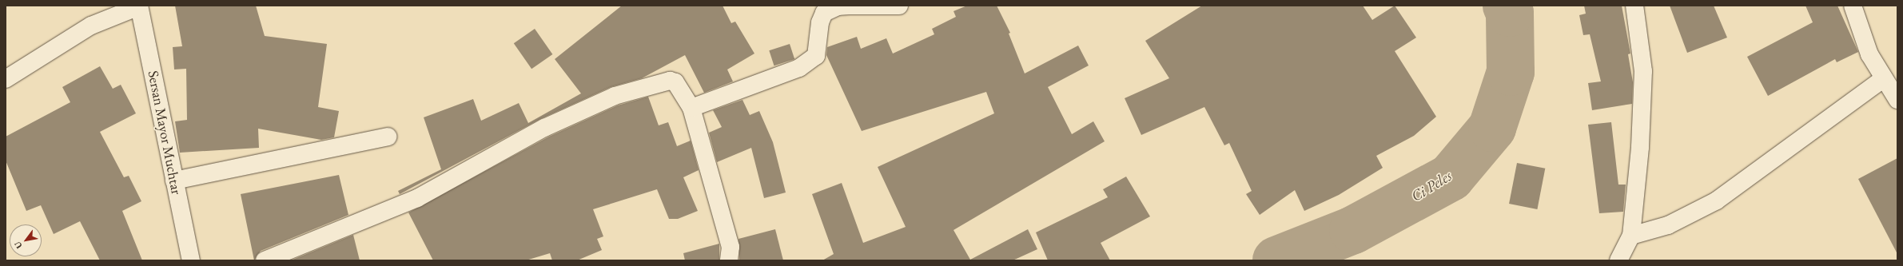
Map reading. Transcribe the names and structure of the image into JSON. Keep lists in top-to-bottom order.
{
  "streets": {
    "street": ["Sersan Mayor Muchtar"]
  },
  "water": ["Ci Peles"],
  "north": "bottom left"
}
